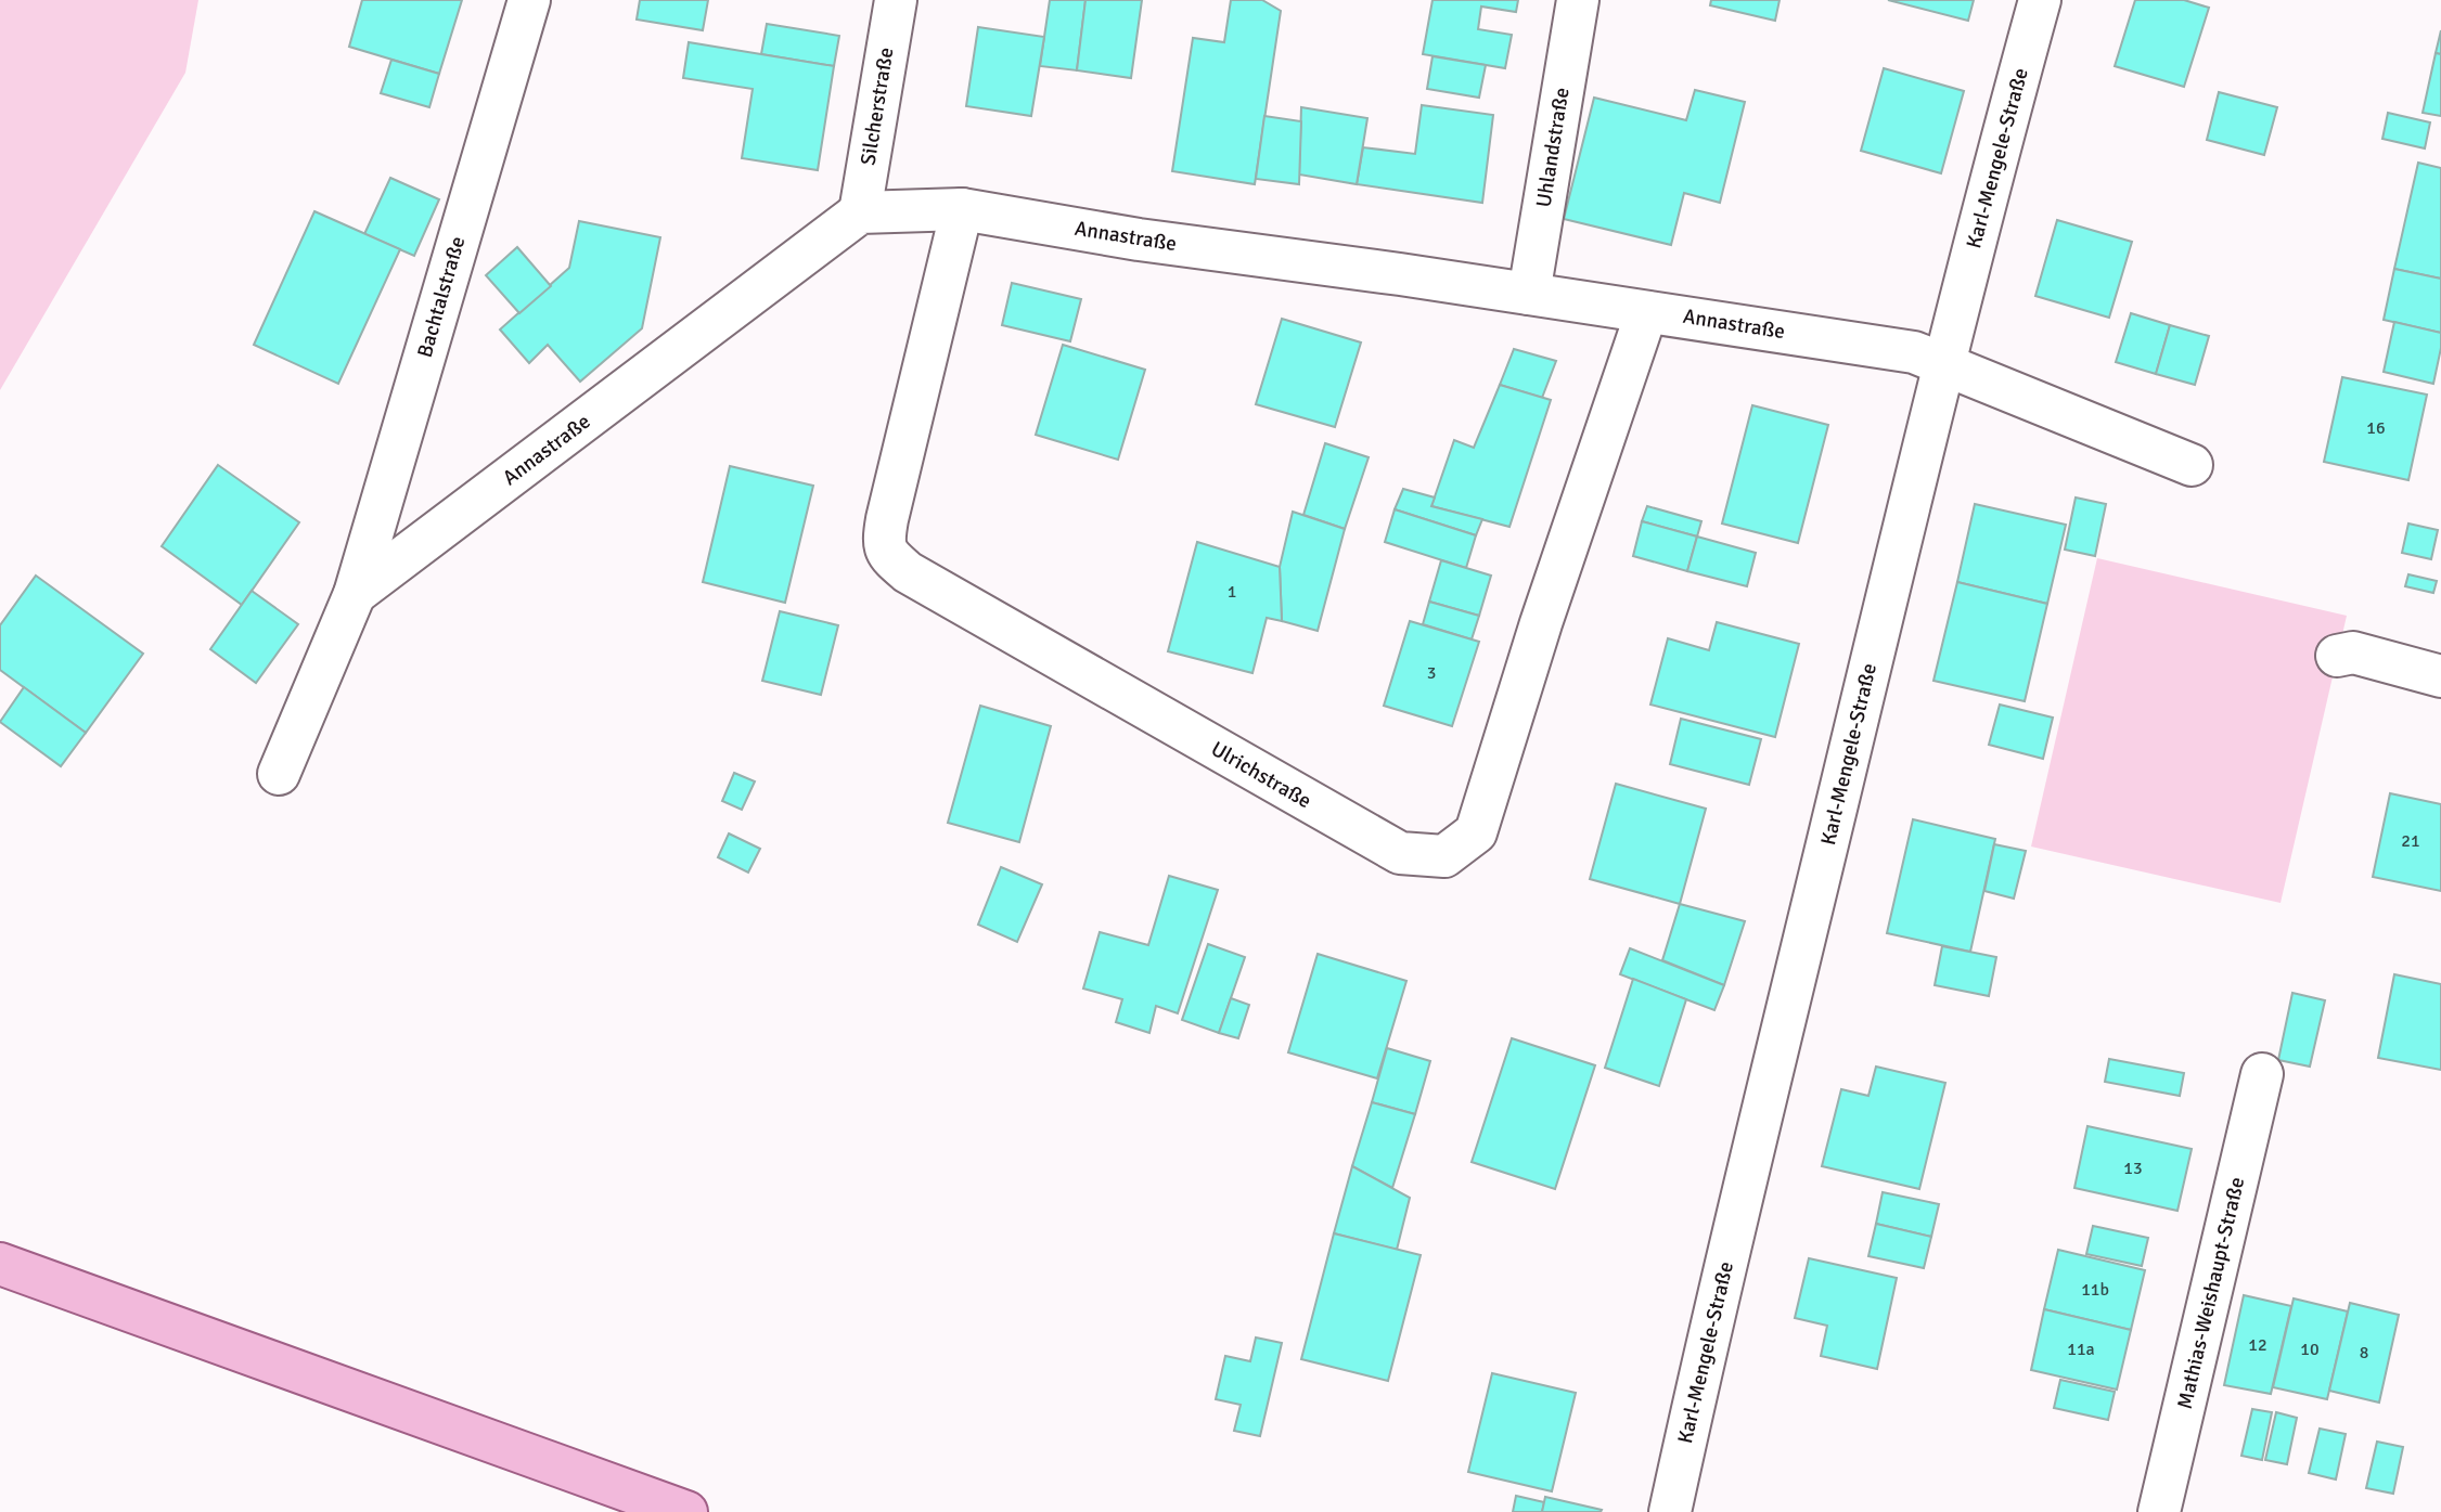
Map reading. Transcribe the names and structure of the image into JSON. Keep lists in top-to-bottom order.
{
  "streets": {
    "street": [
      "Silcherstraße",
      "Uhlandstraße",
      "Karl-Mengele-Straße",
      "Annastraße",
      "Bachtalstraße",
      "Ulrichstraße",
      "Mathias-Weishaupt-Straße"
    ]
  },
  "crossings": [
    ["Silcherstraße", "Annastraße"],
    ["Uhlandstraße", "Annastraße"],
    ["Karl-Mengele-Straße", "Annastraße"],
    ["Annastraße", "Bachtalstraße"],
    ["Annastraße", "Ulrichstraße"]
  ],
  "house_numbers": [
    "16",
    "1",
    "3",
    "21",
    "13",
    "11b",
    "12",
    "11a",
    "10",
    "8"
  ]
}
